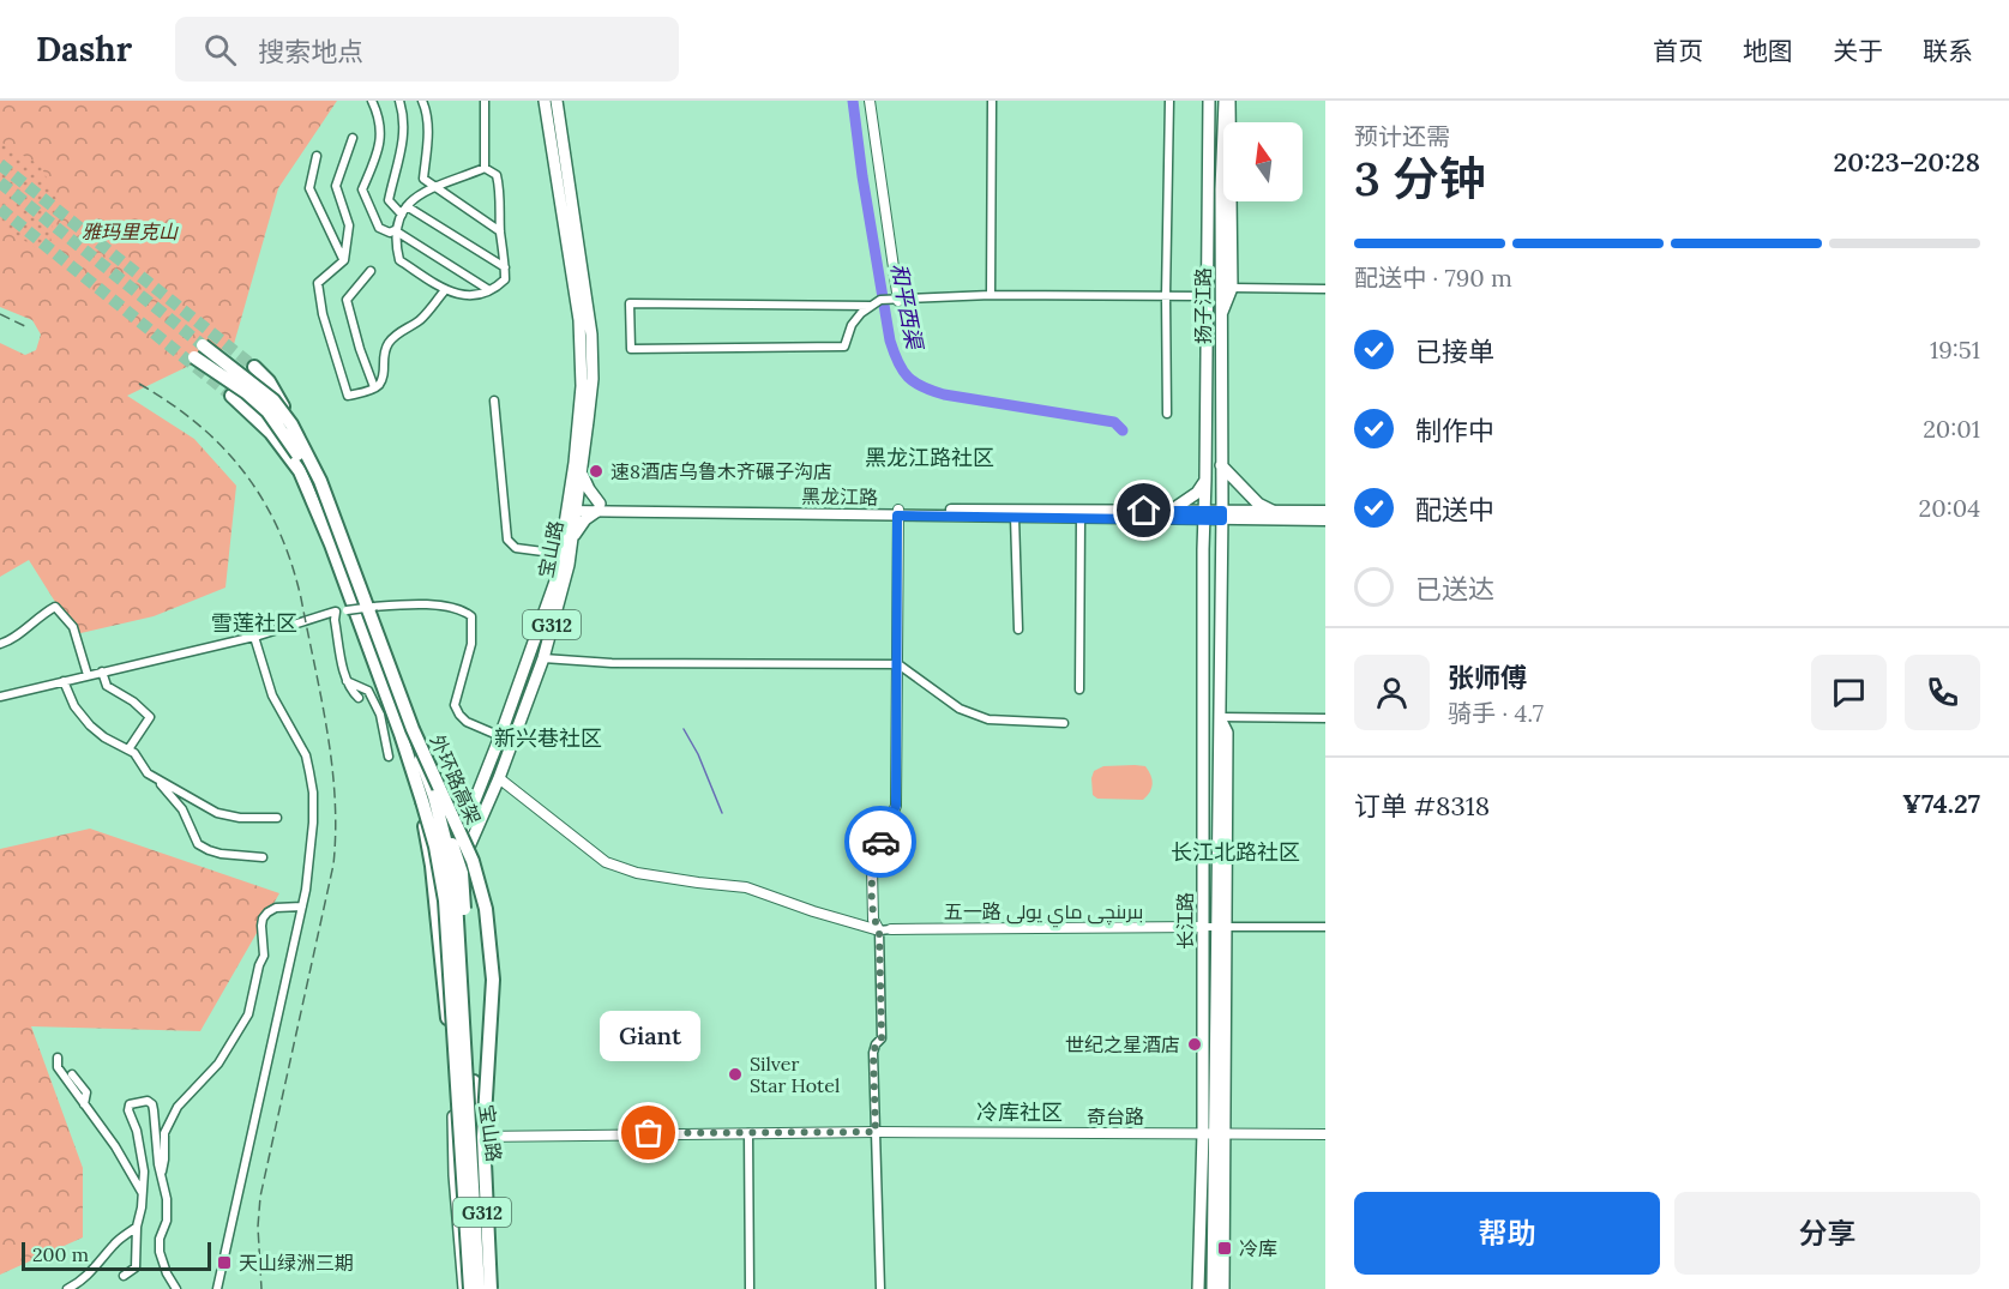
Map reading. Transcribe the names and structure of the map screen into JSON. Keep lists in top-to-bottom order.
{
  "streets": {
    "highway": ["外环路高架"],
    "main road": [
      "扬子江路",
      "黑龙江路",
      "宝山路",
      "G312",
      "长江路"
    ],
    "street": ["五一路 بىرىنچى ماي يولى", "奇台路"]
  },
  "crossings": [
    ["扬子江路", "黑龙江路"],
    ["扬子江路", "长江路"],
    ["黑龙江路", "宝山路"],
    ["黑龙江路", "长江路"],
    ["宝山路", "外环路高架"],
    ["宝山路", "奇台路"],
    ["五一路 بىرىنچى ماي يولى", "长江路"],
    ["长江路", "奇台路"]
  ],
  "districts": [
    "黑龙江路社区",
    "雪莲社区",
    "新兴巷社区",
    "长江北路社区",
    "冷库社区"
  ],
  "water": ["和平西渠"],
  "parks": ["雅玛里克山"],
  "places": {
    "other": [
      "速8酒店乌鲁木齐碾子沟店",
      "世纪之星酒店",
      "Silver Star Hotel",
      "Giant"
    ],
    "transit": ["冷库", "天山绿洲三期"]
  },
  "scale_bar": "200 m",
  "north": "top",
  "page": {
    "header": "Dashr",
    "search": "搜索地点",
    "nav": [
      "首页",
      "地图",
      "关于",
      "联系"
    ],
    "heading": ["3 分钟", "预计还需", "20:23–20:28"],
    "panel": [
      "张师傅",
      "骑手 · 4.7",
      "订单 #8318",
      "¥74.27"
    ],
    "bar": "配送中 · 790 m",
    "list": [
      ["已接单", "19:51"],
      ["制作中", "20:01"],
      ["配送中", "20:04"],
      "已送达"
    ],
    "bubble": "Giant",
    "buttons": ["帮助", "分享"],
    "scale": "200 m"
  }
}
